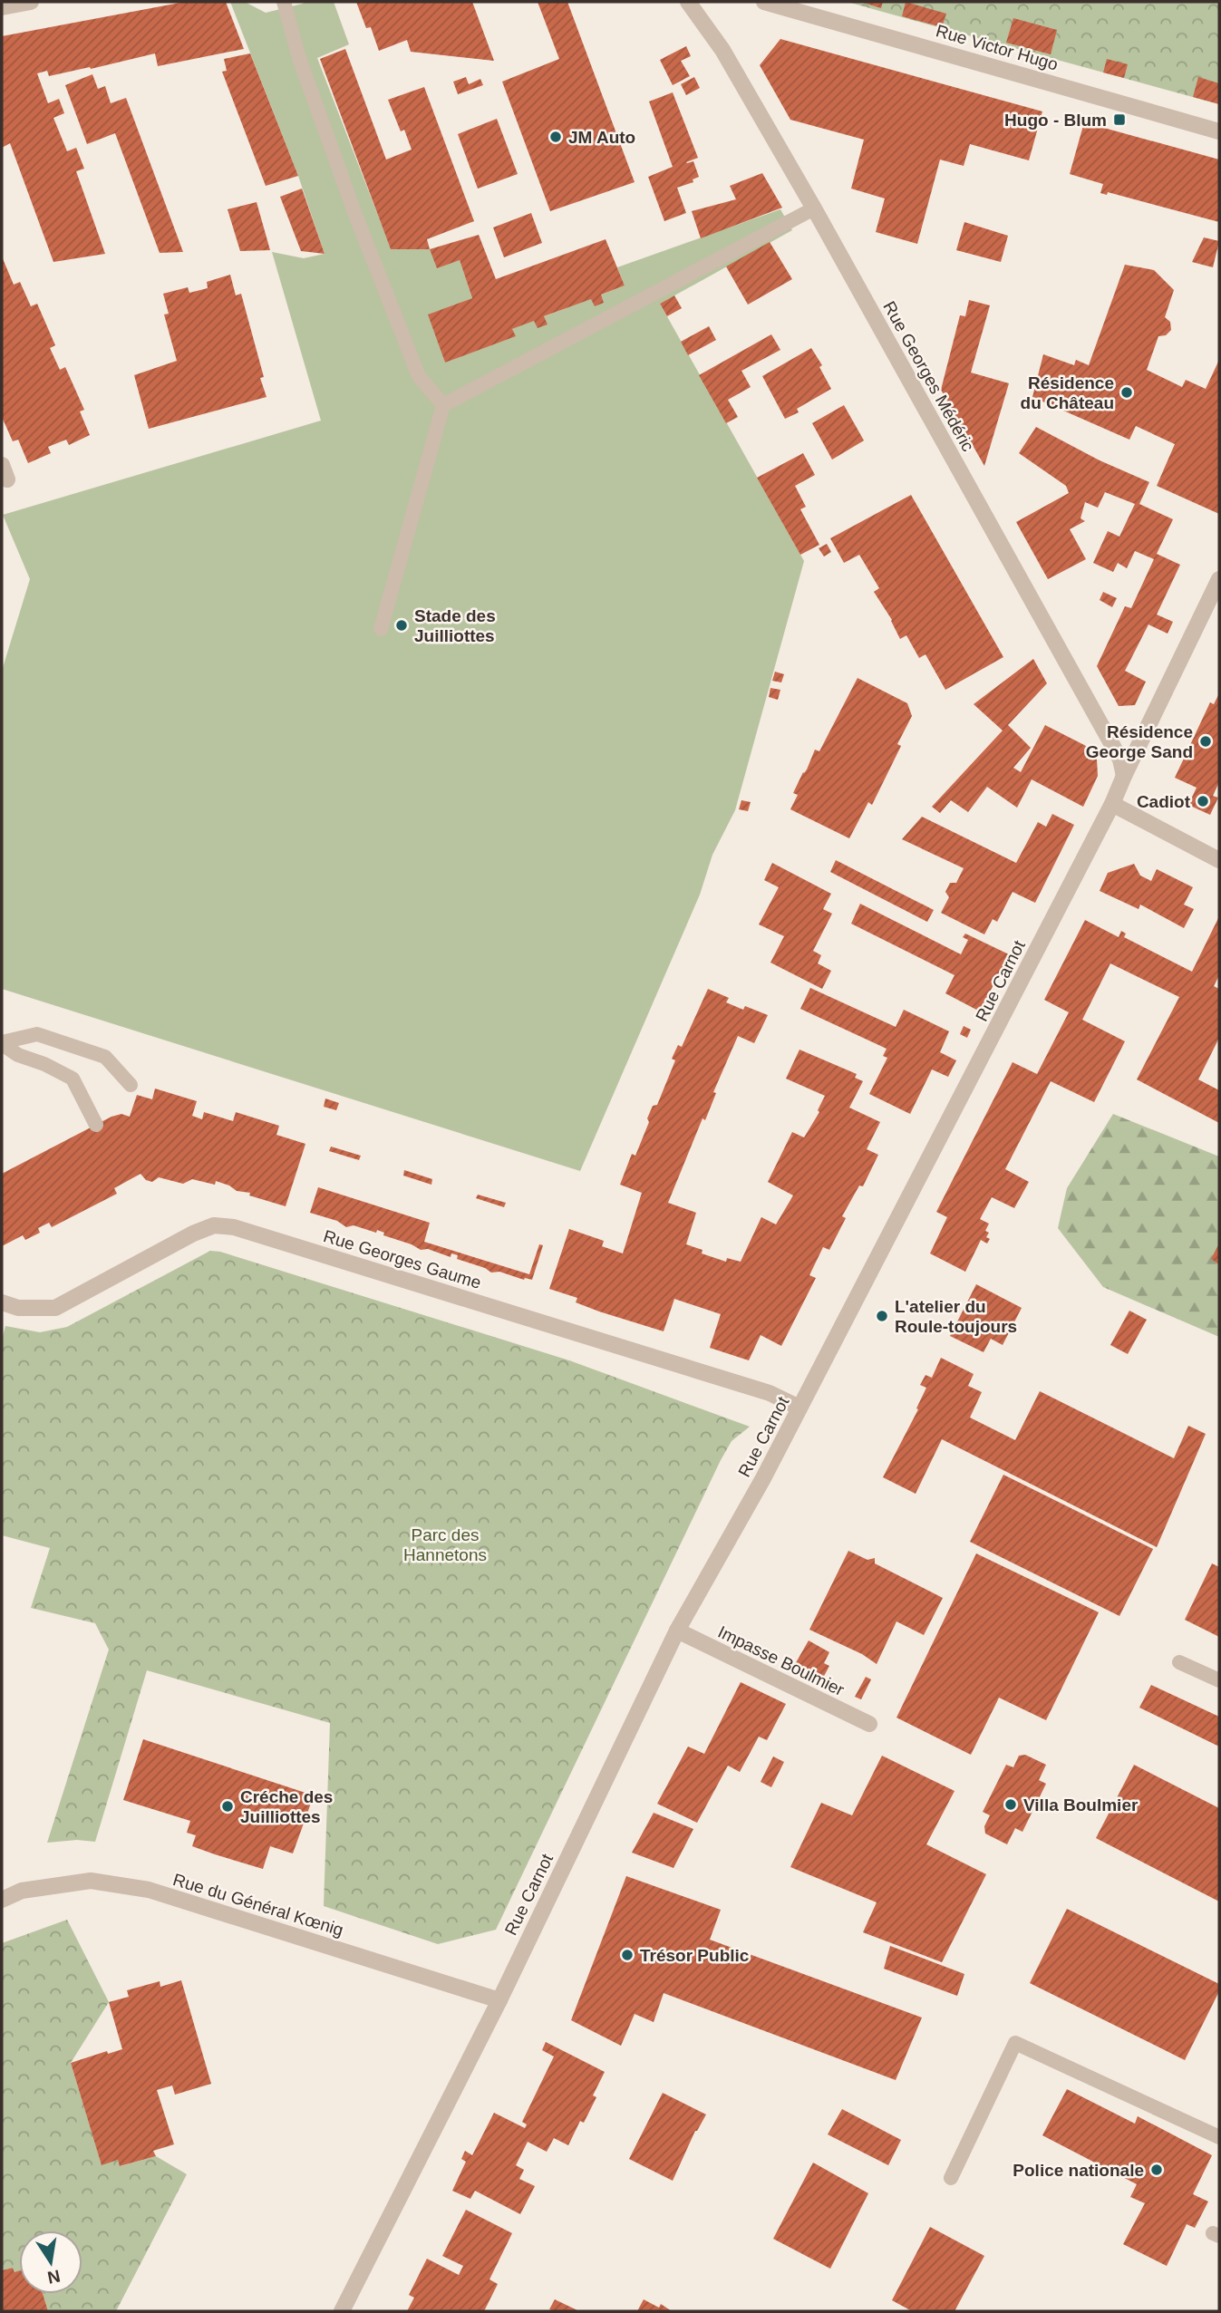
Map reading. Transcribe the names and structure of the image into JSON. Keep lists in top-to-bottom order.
{
  "streets": {
    "street": [
      "Rue Victor Hugo",
      "Rue Georges Médéric",
      "Rue Carnot",
      "Rue Georges Gaume",
      "Impasse Boulmier",
      "Rue du Général Kœnig"
    ]
  },
  "crossings": [
    ["Rue Georges Médéric", "Rue Carnot"],
    ["Rue Carnot", "Rue Georges Gaume"],
    ["Rue Carnot", "Impasse Boulmier"],
    ["Rue Carnot", "Rue du Général Kœnig"]
  ],
  "parks": ["Parc des Hannetons"],
  "places": {
    "transit": ["Hugo - Blum"],
    "other": [
      "JM Auto",
      "Résidence du Château",
      "Stade des Juilliottes",
      "Résidence George Sand",
      "Cadiot",
      "L'atelier du Roule-toujours",
      "Villa Boulmier",
      "Créche des Juilliottes",
      "Trésor Public",
      "Police nationale"
    ]
  },
  "north": "bottom"
}
